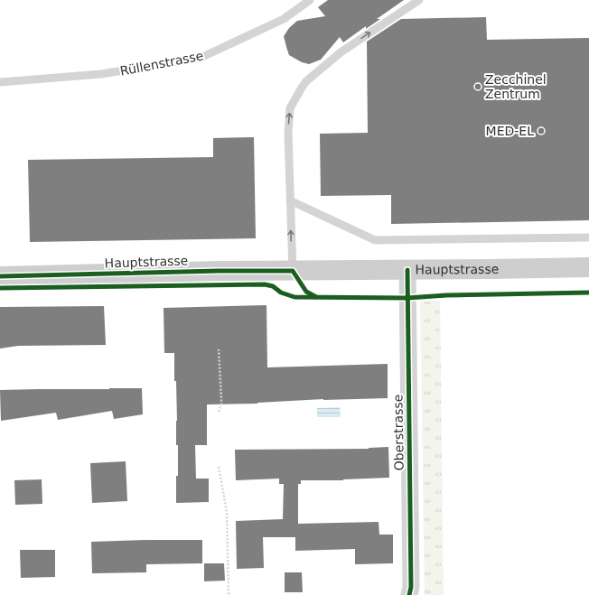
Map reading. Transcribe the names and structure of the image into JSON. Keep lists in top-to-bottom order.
{
  "streets": {
    "street": ["Hauptstrasse", "Oberstrasse"],
    "lane": ["Rüllenstrasse"]
  },
  "crossings": [
    ["Hauptstrasse", "Oberstrasse"]
  ],
  "places": ["Zecchinel Zentrum", "MED-EL"]
}
